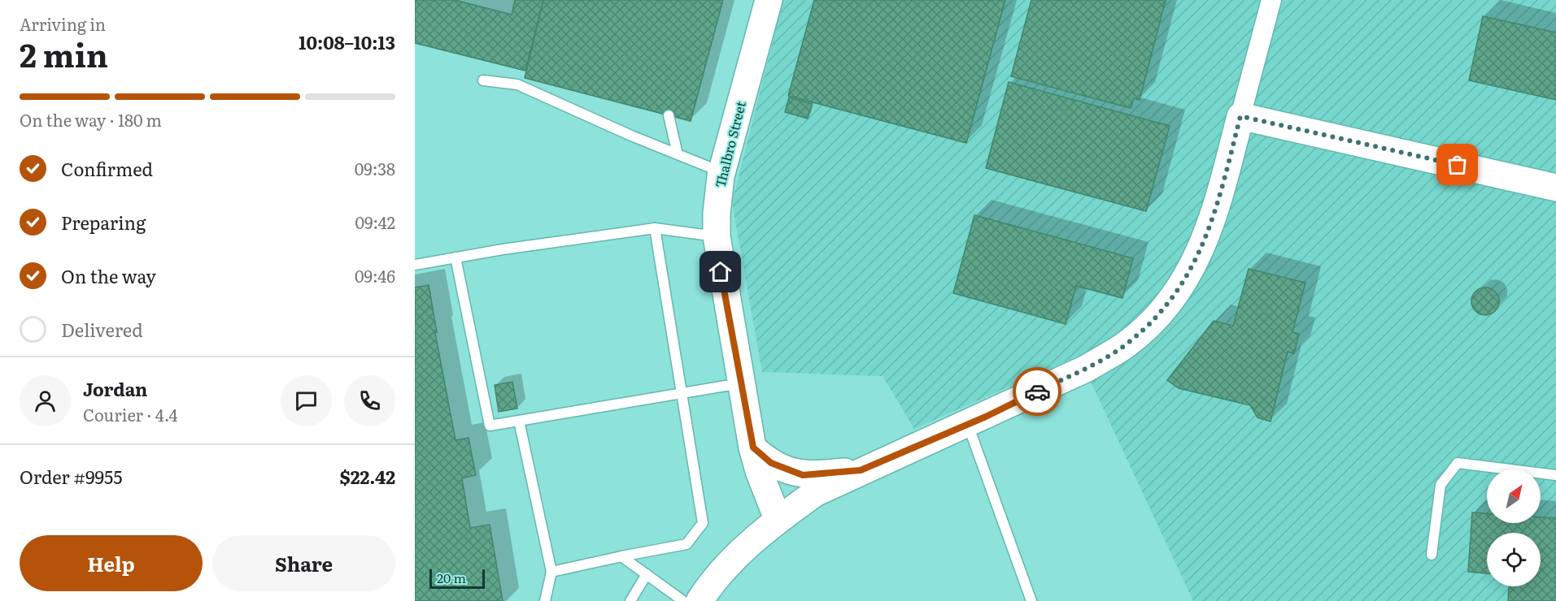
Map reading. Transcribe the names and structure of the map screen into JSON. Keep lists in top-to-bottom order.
{
  "streets": {
    "street": ["Thalbro Street"]
  },
  "scale_bar": "20 m",
  "north": "top right",
  "page": {
    "heading": ["2 min", "Arriving in", "10:08–10:13"],
    "panel": [
      "Jordan",
      "Courier · 4.4",
      "Order #9955",
      "$22.42"
    ],
    "bar": "On the way · 180 m",
    "list": [
      ["Confirmed", "09:38"],
      ["Preparing", "09:42"],
      ["On the way", "09:46"],
      "Delivered"
    ],
    "buttons": ["Help", "Share"],
    "scale": "20 m"
  }
}
